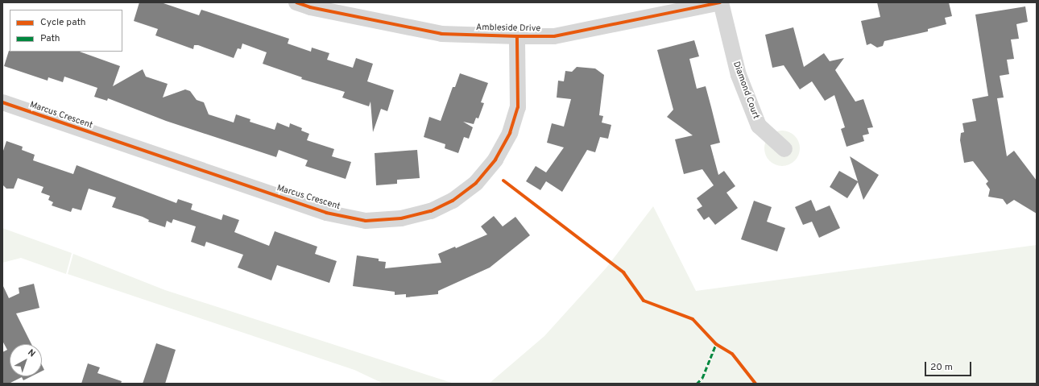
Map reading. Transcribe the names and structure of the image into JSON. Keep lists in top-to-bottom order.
{
  "streets": {
    "street": ["Ambleside Drive", "Diamond Court", "Marcus Crescent"]
  },
  "crossings": [
    ["Ambleside Drive", "Diamond Court"],
    ["Ambleside Drive", "Marcus Crescent"]
  ],
  "legend": ["Cycle path", "Path"],
  "scale_bar": "20 m",
  "north": "top right"
}
